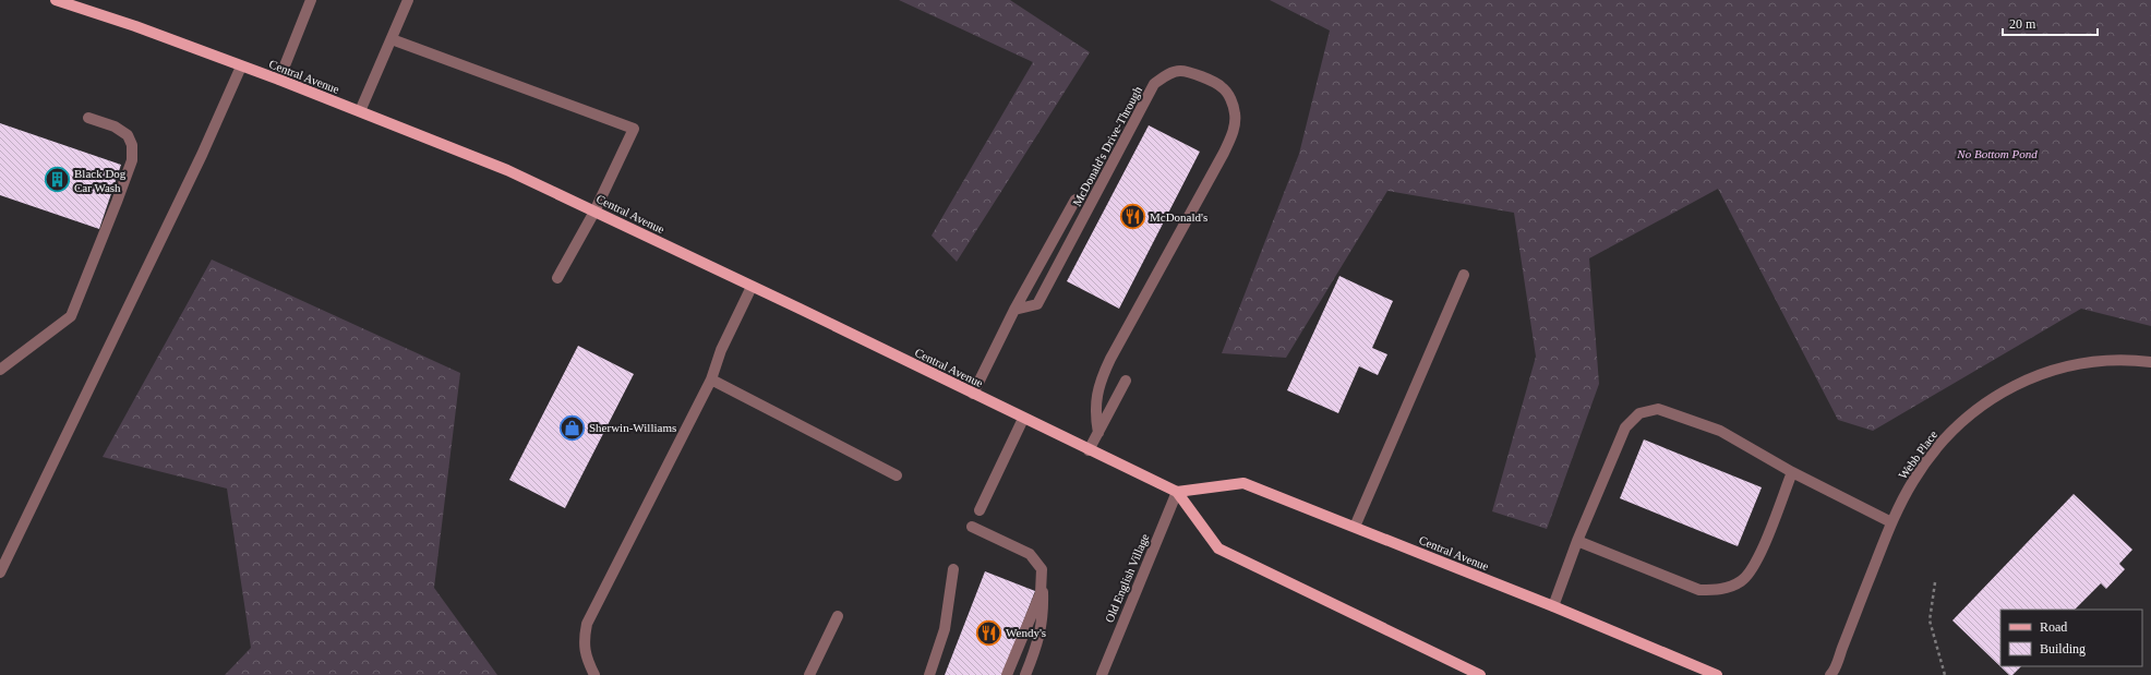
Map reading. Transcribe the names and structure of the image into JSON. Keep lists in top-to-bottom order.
{
  "streets": {
    "main road": ["Central Avenue"],
    "street": ["McDonald's Drive-Through", "Webb Place", "Old English Village"]
  },
  "crossings": [
    ["Central Avenue", "Old English Village"]
  ],
  "parks": ["No Bottom Pond"],
  "places": {
    "building": ["Black Dog Car Wash"],
    "restaurant": ["McDonald's", "Wendy's"],
    "shop": ["Sherwin-Williams"]
  },
  "legend": ["Road", "Building"],
  "scale_bar": "20 m"
}
